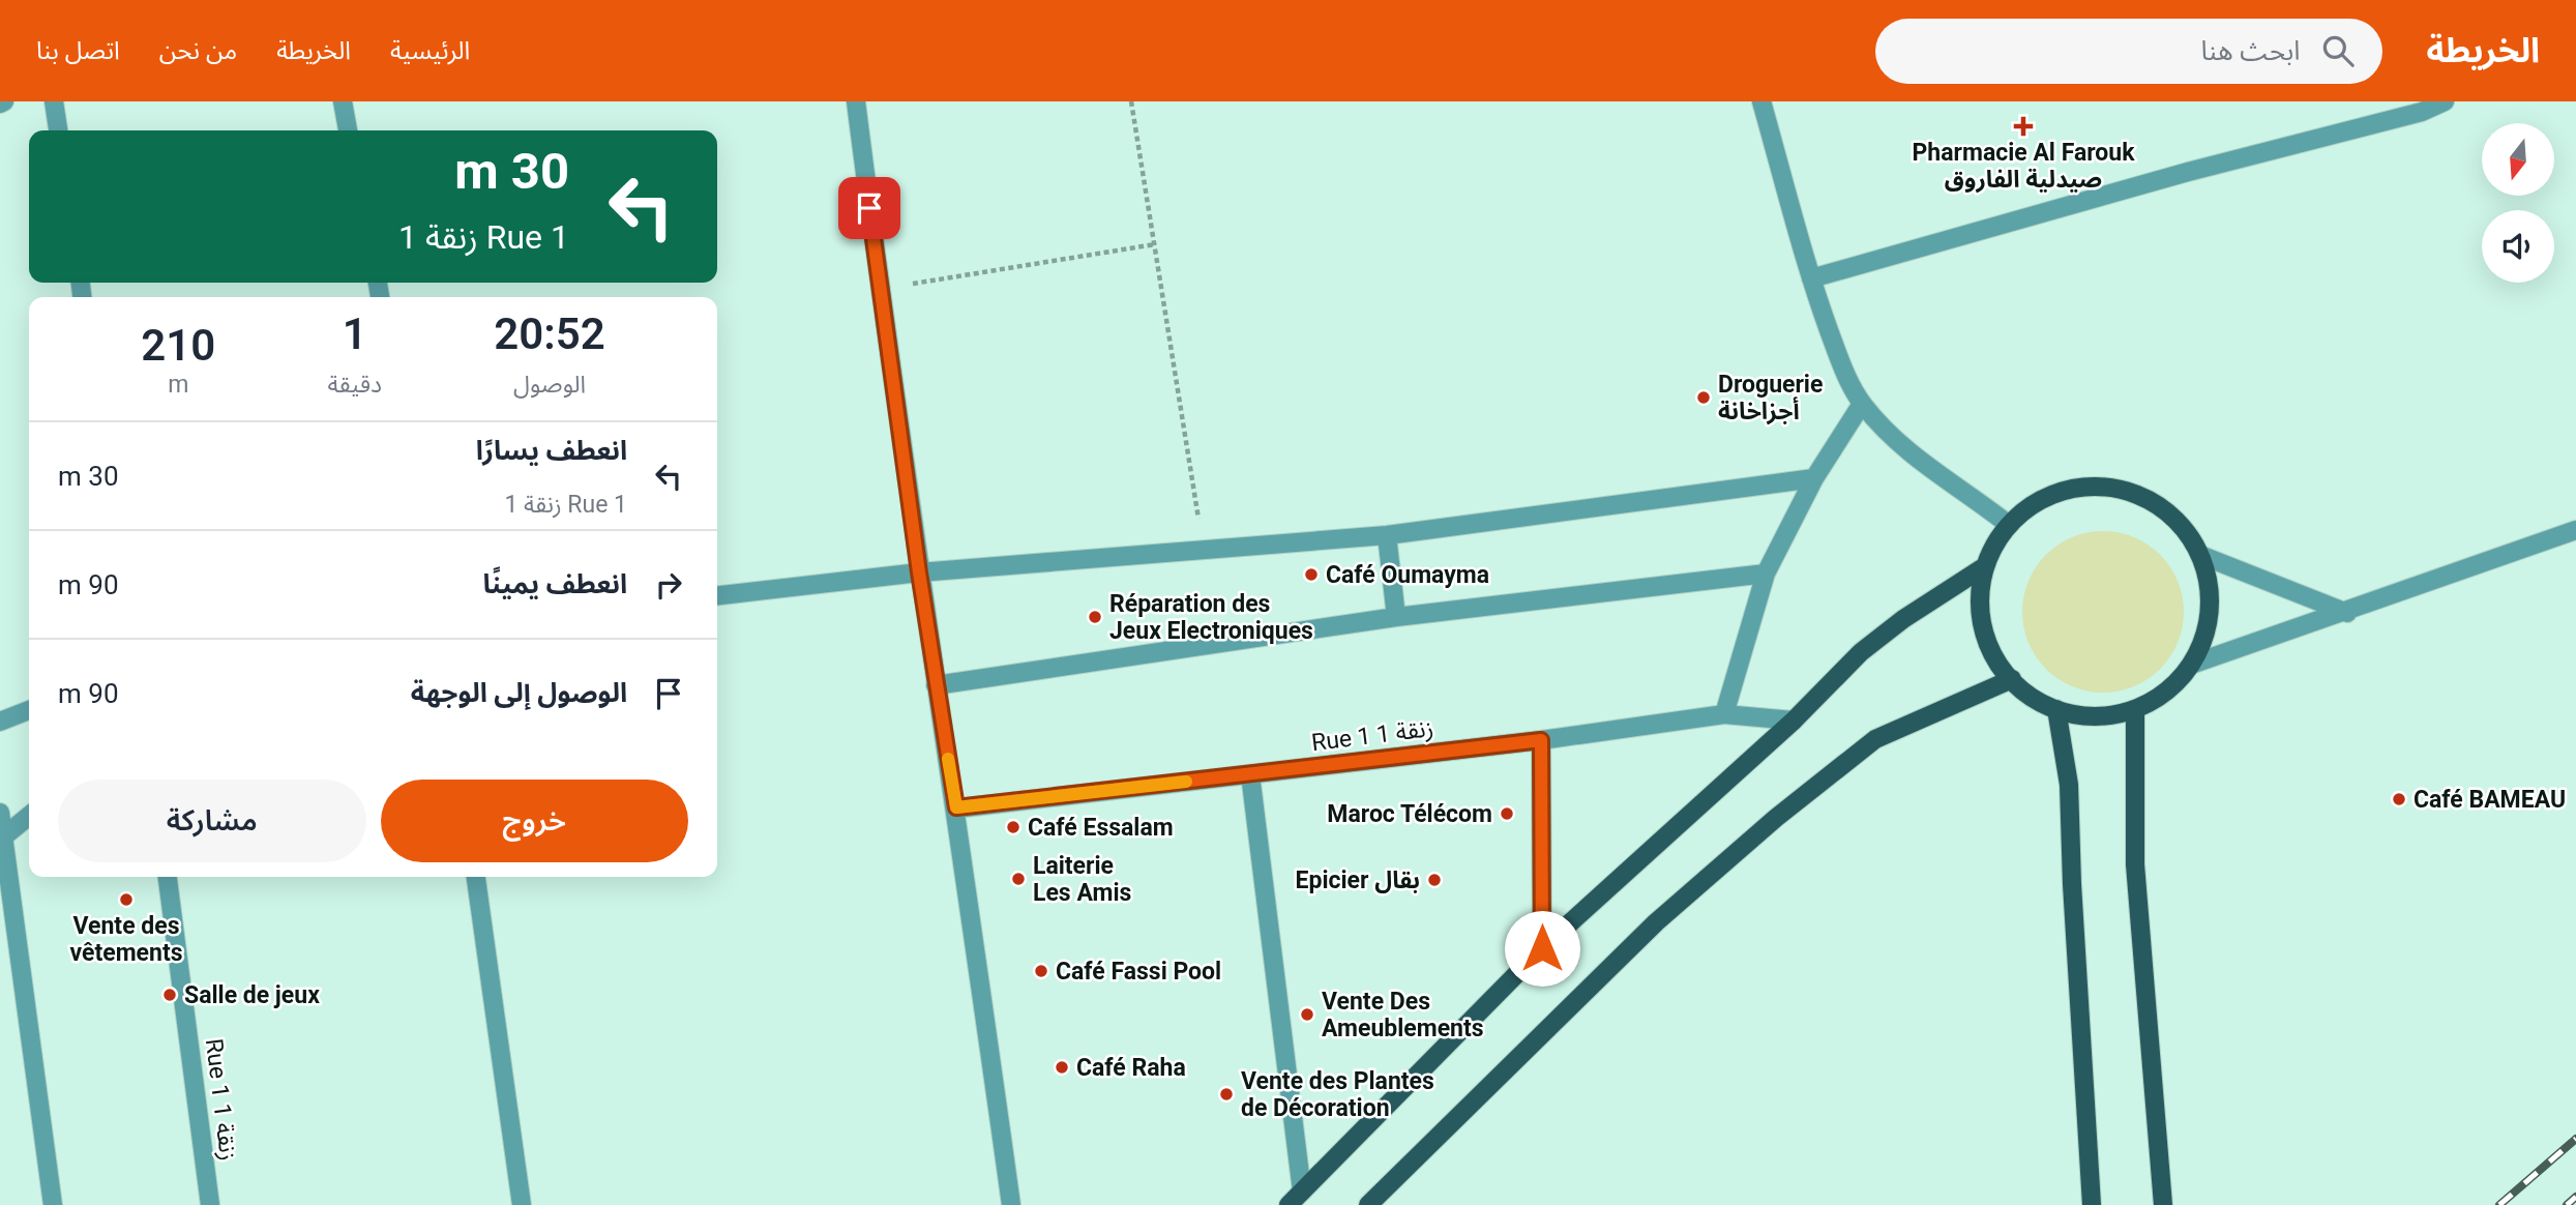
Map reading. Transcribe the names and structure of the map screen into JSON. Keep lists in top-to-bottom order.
{
  "streets": {
    "street": ["Rue 1 زنقة 1"]
  },
  "places": {
    "health": ["Pharmacie Al Farouk صيدلية الفاروق"],
    "other": [
      "Droguerie أجزاخانة",
      "Café Oumayma",
      "Réparation des Jeux Electroniques",
      "Café BAMEAU",
      "Maroc Télécom",
      "Café Essalam",
      "Laiterie Les Amis",
      "Epicier بقال",
      "Vente des vêtements",
      "Café Fassi Pool",
      "Salle de jeux",
      "Vente Des Ameublements",
      "Café Raha",
      "Vente des Plantes de Décoration"
    ]
  },
  "north": "bottom",
  "page": {
    "header": "الخريطة",
    "search": "ابحث هنا",
    "nav": [
      "الرئيسية",
      "الخريطة",
      "من نحن",
      "اتصل بنا"
    ],
    "turn": ["30 m", "Rue 1 زنقة 1"],
    "eta": [
      "20:52",
      "الوصول",
      "1",
      "دقيقة",
      "210",
      "m"
    ],
    "list": [
      {
        "name": "انعطف يسارًا",
        "note": "Rue 1 زنقة 1",
        "value": "30 m"
      },
      {
        "name": "انعطف يمينًا",
        "value": "90 m"
      },
      {
        "name": "الوصول إلى الوجهة",
        "value": "90 m"
      }
    ],
    "buttons": ["خروج", "مشاركة"]
  }
}
